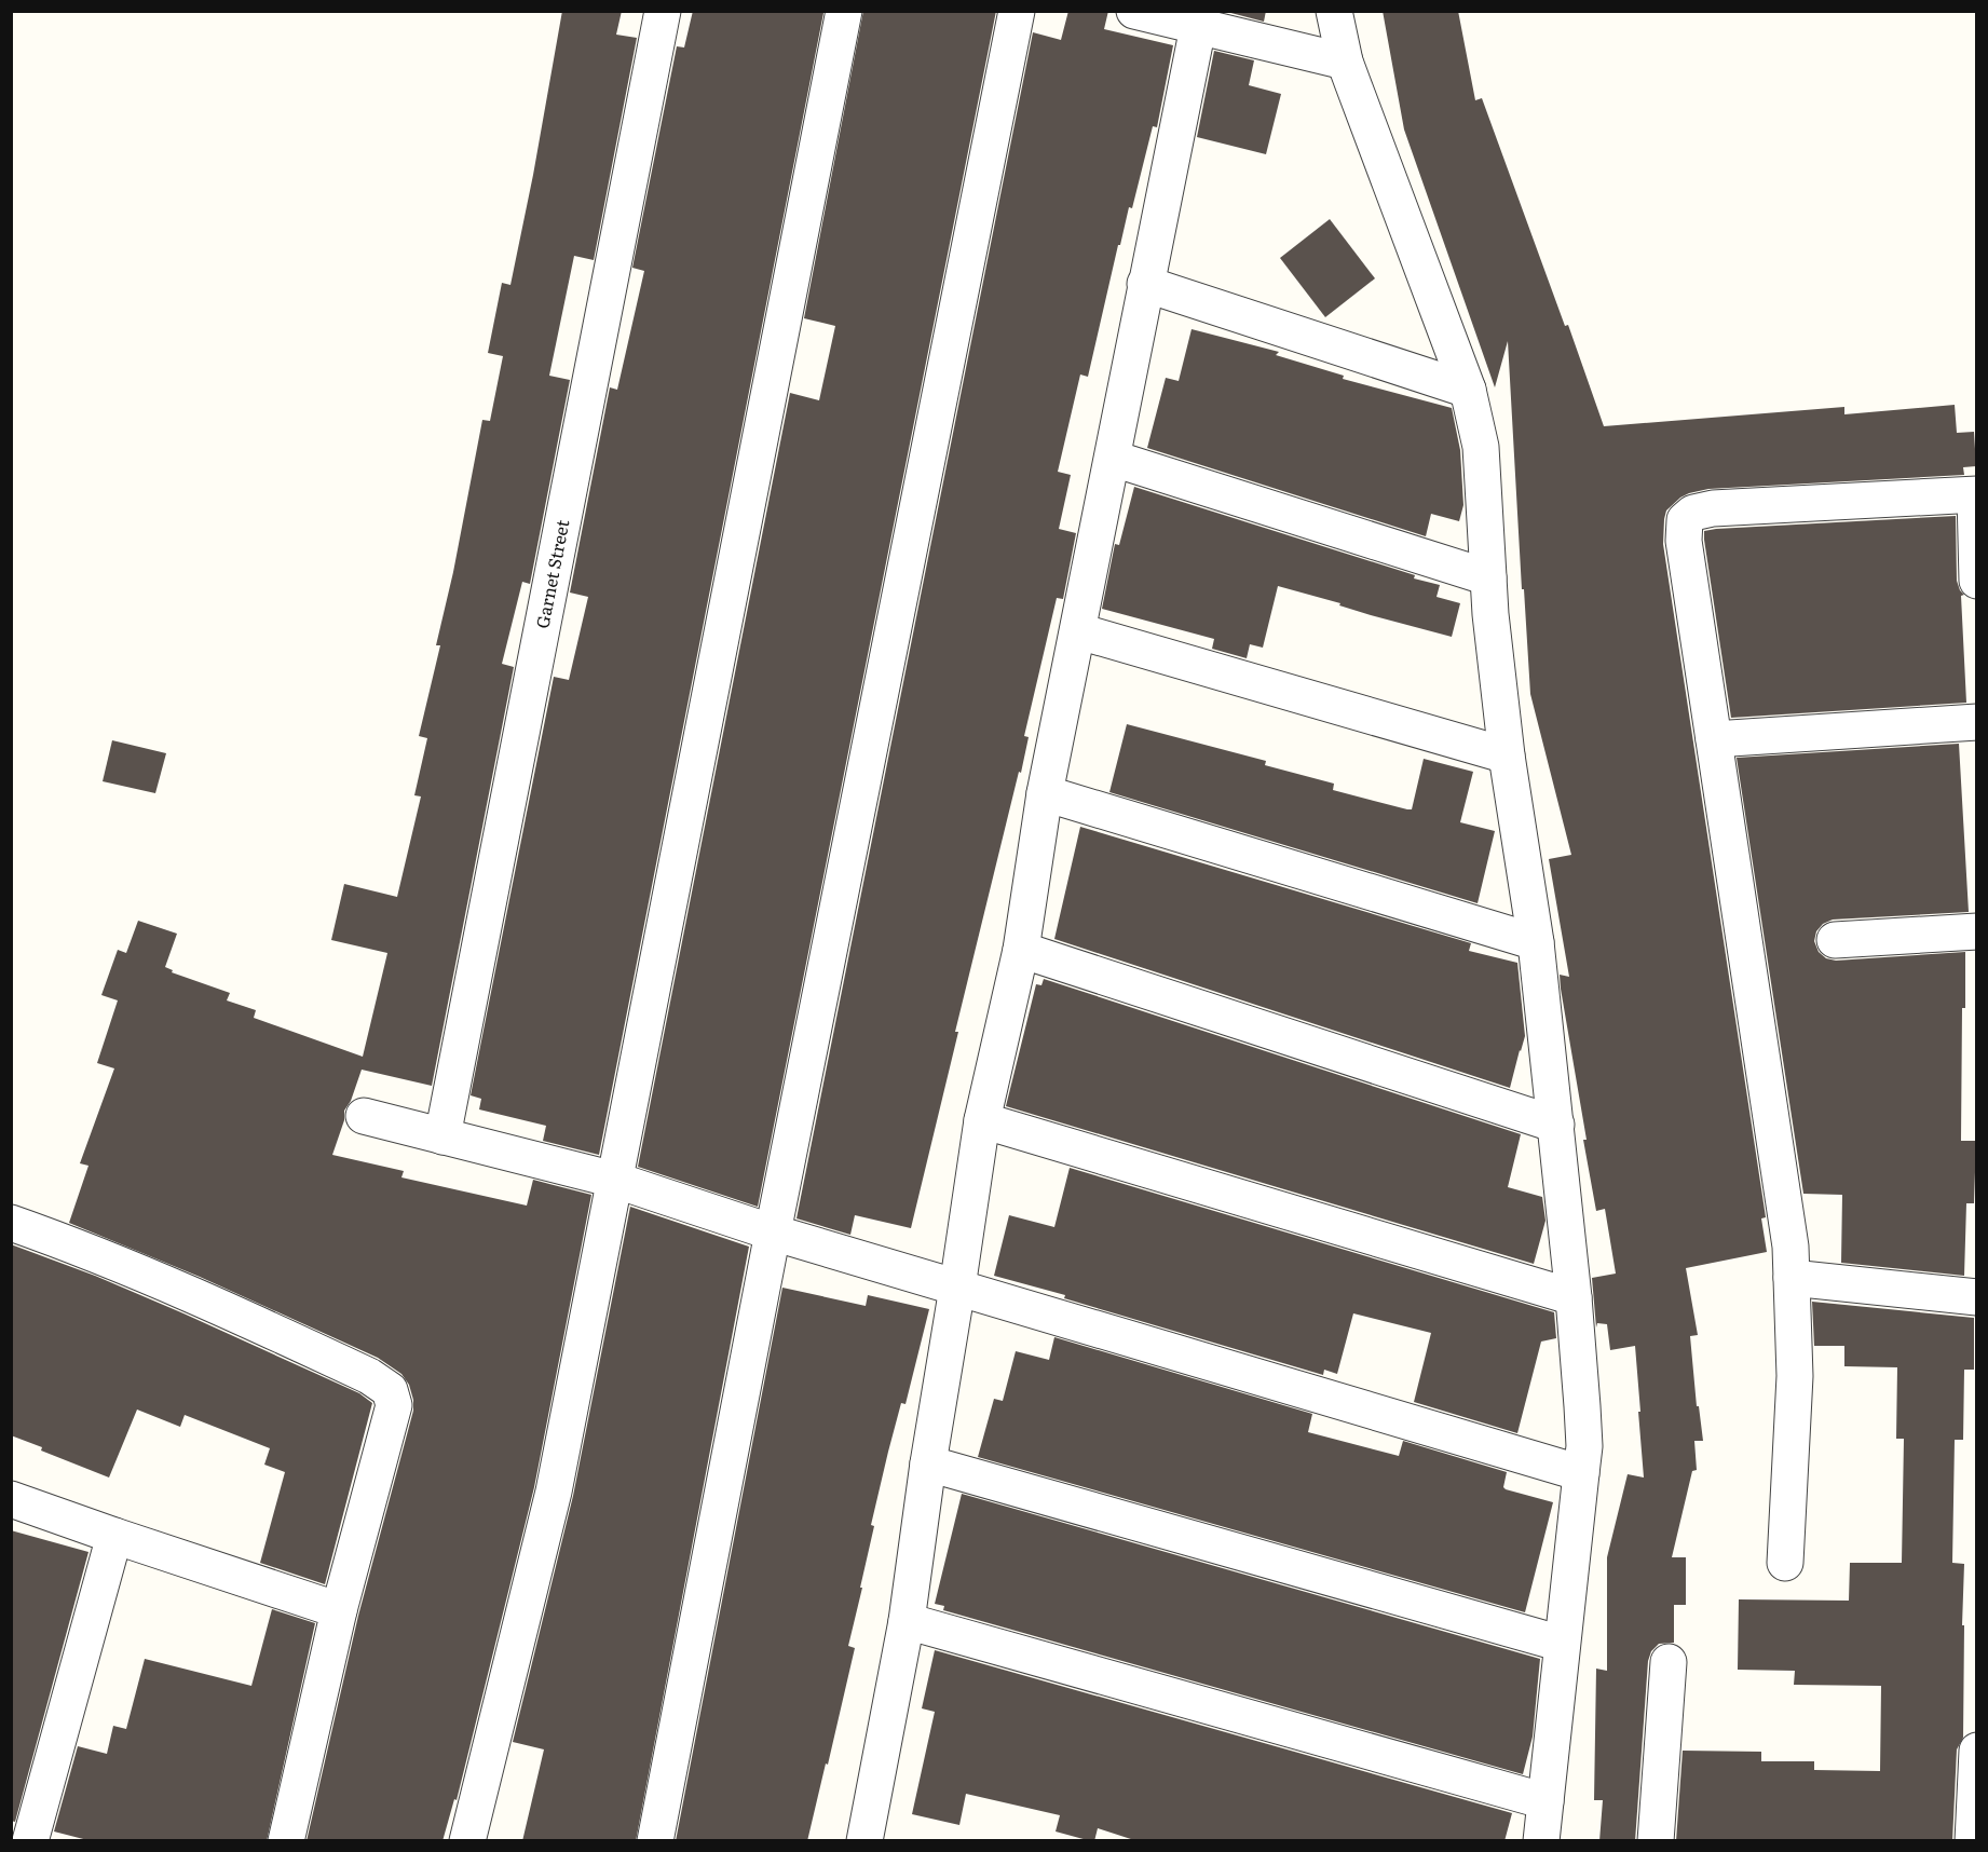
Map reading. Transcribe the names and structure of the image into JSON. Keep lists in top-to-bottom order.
{
  "streets": {
    "street": ["Garnet Street"]
  }
}
